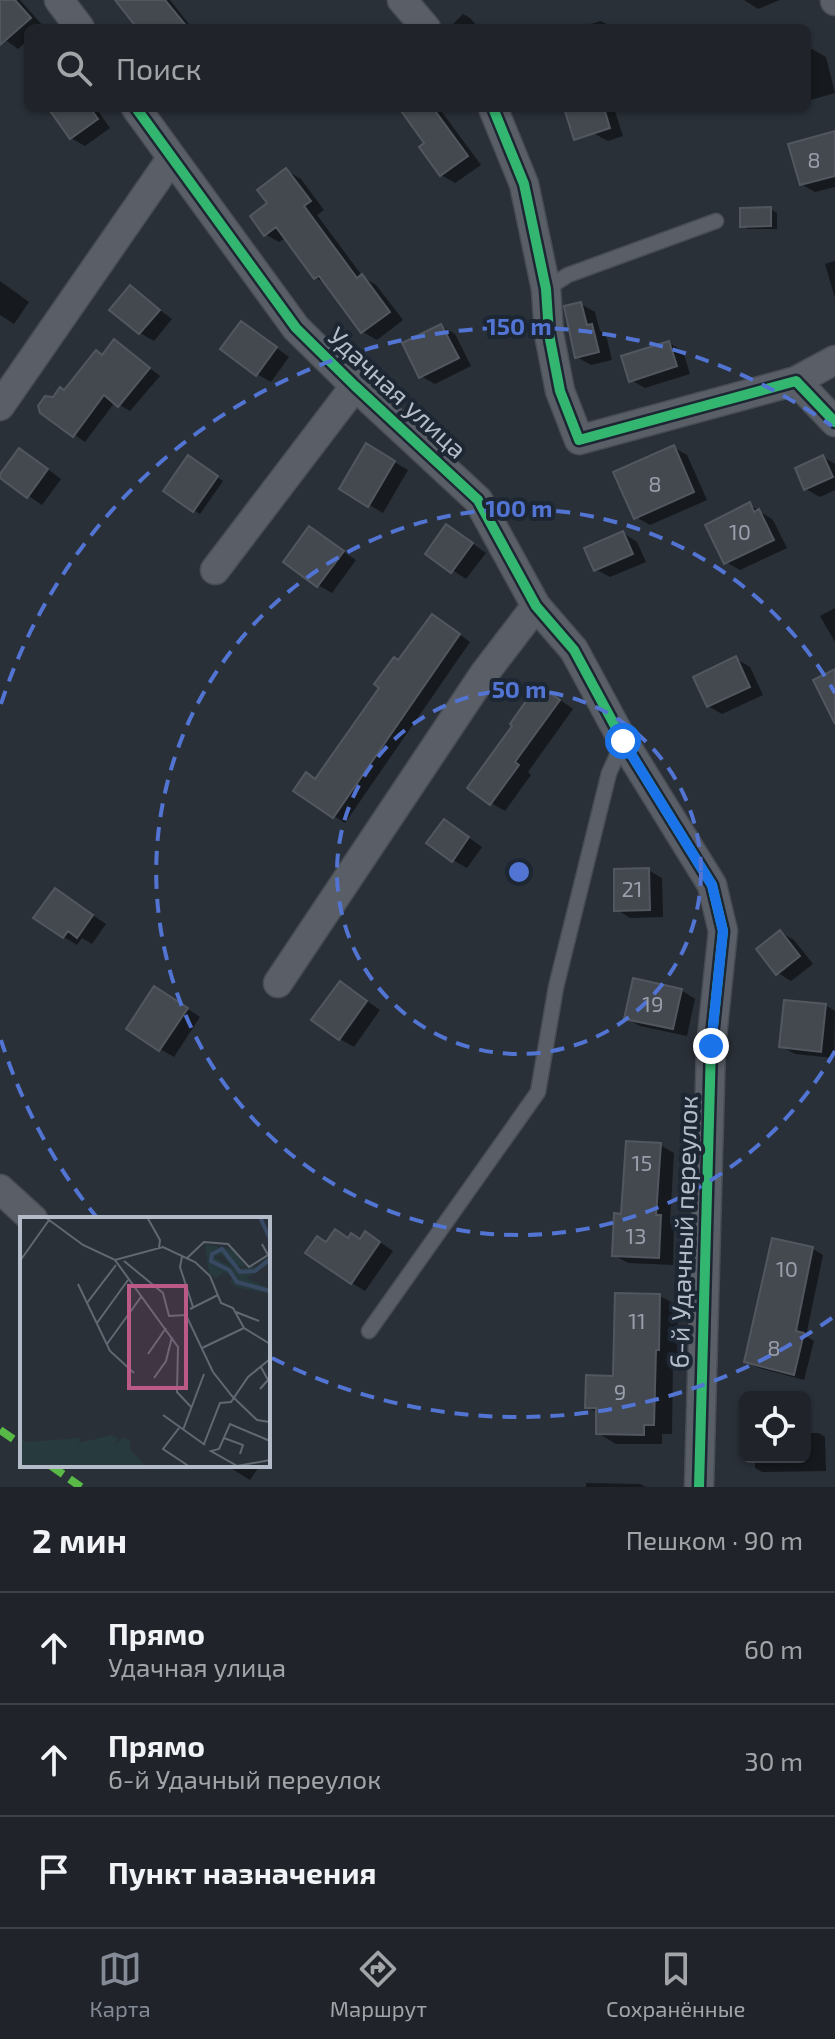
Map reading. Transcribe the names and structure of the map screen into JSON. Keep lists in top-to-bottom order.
{
  "streets": {
    "street": ["Удачная улица", "6-й Удачный переулок"]
  },
  "crossings": [
    ["Удачная улица", "6-й Удачный переулок"]
  ],
  "house_numbers": [
    "8",
    "8",
    "10",
    "21",
    "19",
    "15",
    "13",
    "10",
    "11",
    "8",
    "9"
  ],
  "page": {
    "search": "Поиск",
    "heading": ["2 мин", "Пешком · 90 m"],
    "list": [
      ["Прямо", "Удачная улица", "60 m"],
      ["Прямо", "6-й Удачный переулок", "30 m"],
      "Пункт назначения"
    ],
    "nav": ["Карта", "Маршрут", "Сохранённые"]
  },
  "rings": ["150 m", "100 m", "50 m"]
}
